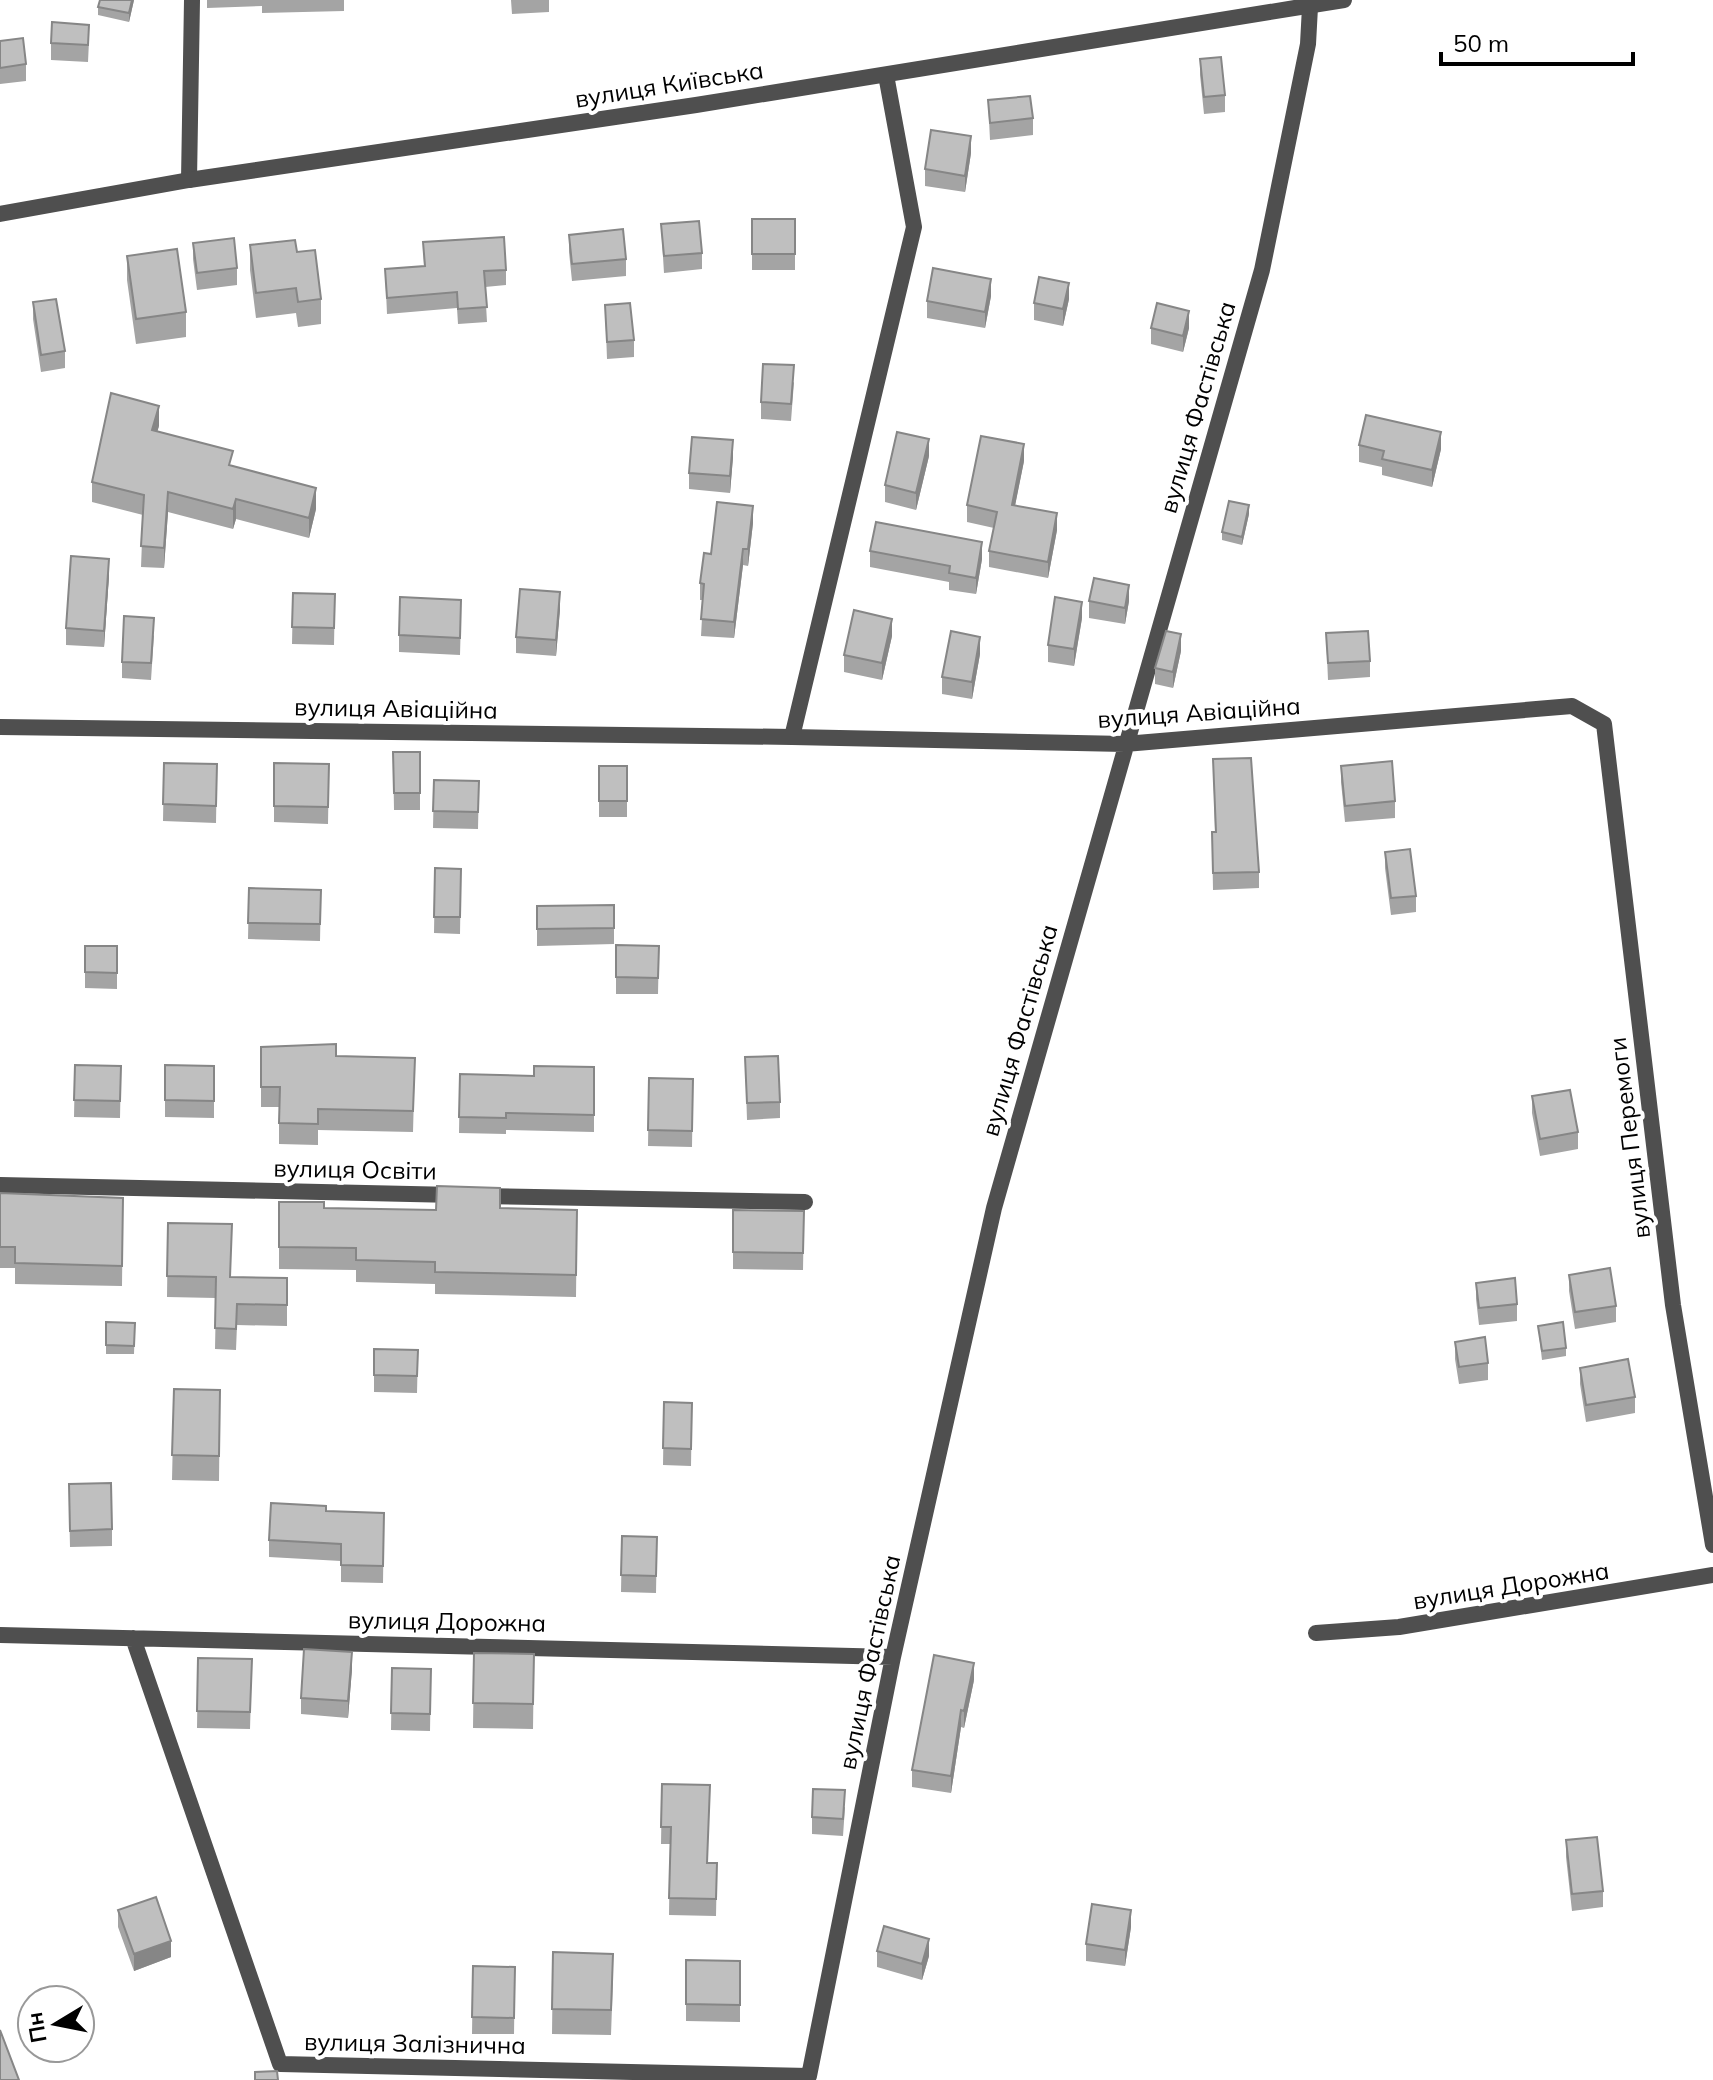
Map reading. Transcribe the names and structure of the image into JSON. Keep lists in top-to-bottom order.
{
  "streets": {
    "street": [
      "вулиця Київська",
      "вулиця Фастівська",
      "вулиця Авіаційна",
      "вулиця Перемоги",
      "вулиця Освіти",
      "вулиця Дорожна",
      "вулиця Залізнична"
    ]
  },
  "crossings": [
    ["вулиця Київська", "вулиця Фастівська"],
    ["вулиця Фастівська", "вулиця Авіаційна"],
    ["вулиця Фастівська", "вулиця Дорожна"],
    ["вулиця Фастівська", "вулиця Залізнична"],
    ["вулиця Авіаційна", "вулиця Перемоги"],
    ["вулиця Дорожна", "вулиця Залізнична"]
  ],
  "scale_bar": "50 m",
  "north": "left"
}
